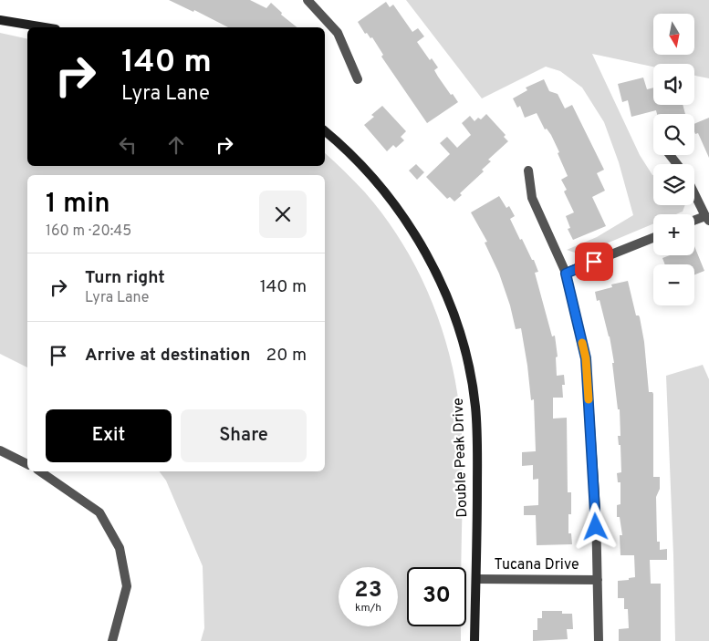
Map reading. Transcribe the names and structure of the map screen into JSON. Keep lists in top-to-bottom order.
{
  "streets": {
    "street": ["Double Peak Drive", "Tucana Drive"]
  },
  "crossings": [
    ["Double Peak Drive", "Tucana Drive"]
  ],
  "north": "bottom",
  "page": {
    "map_buttons": ["+", "−"],
    "turn": ["140 m", "Lyra Lane"],
    "heading": ["1 min", "160 m · 20:45"],
    "list": [
      {
        "name": "Turn right",
        "note": "Lyra Lane",
        "value": "140 m"
      },
      {
        "name": "Arrive at destination",
        "value": "20 m"
      }
    ],
    "buttons": ["Exit", "Share"],
    "speed": "23 km/h",
    "limit": "30"
  }
}
